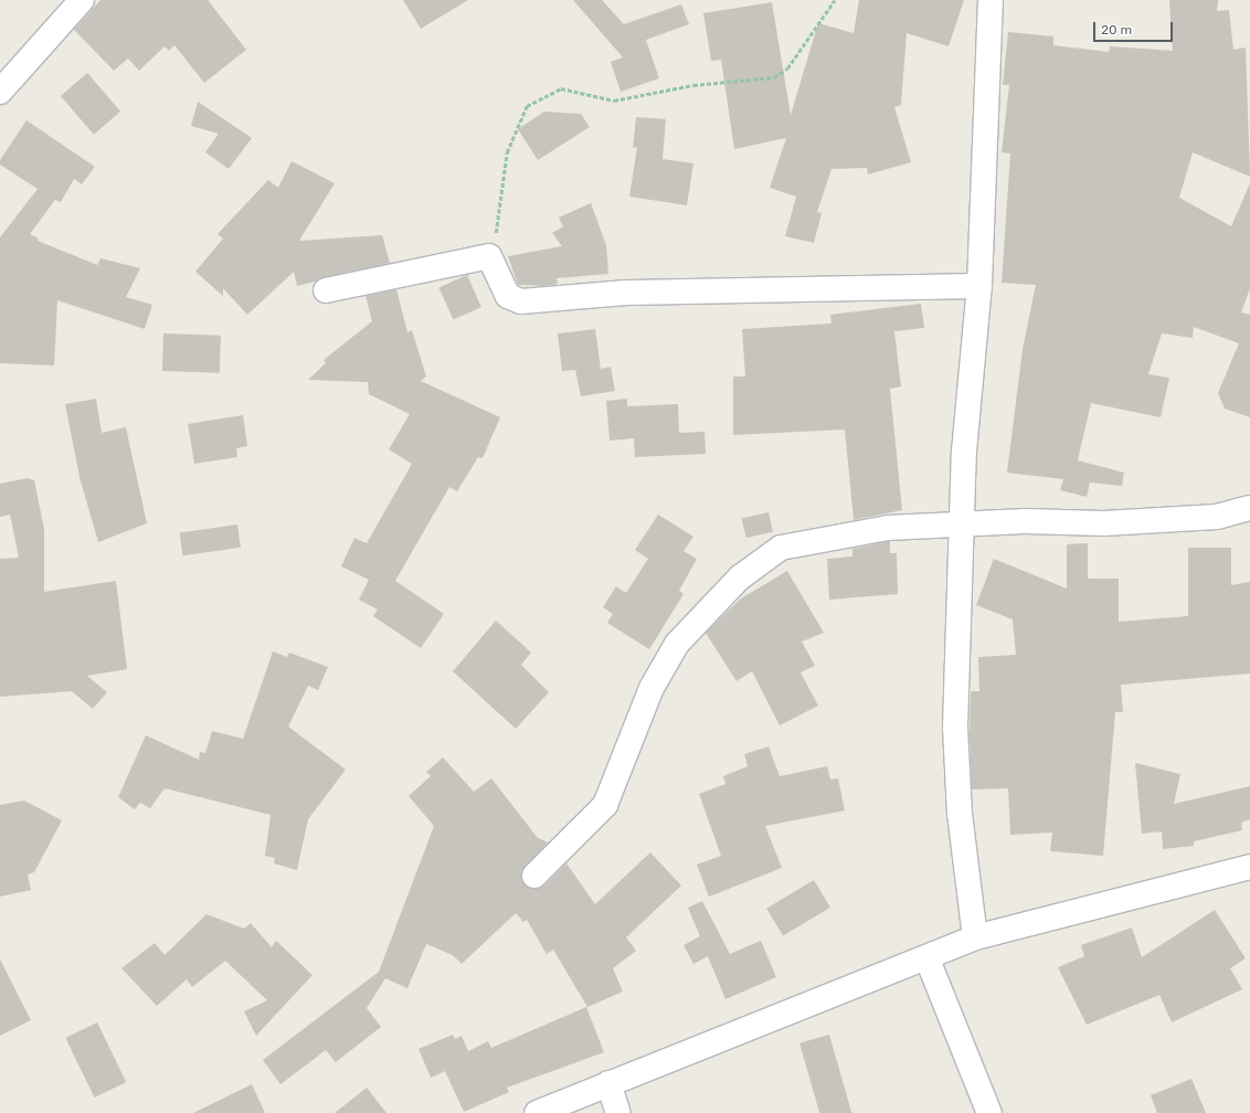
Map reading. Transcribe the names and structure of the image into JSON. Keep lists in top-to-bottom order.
{
  "scale_bar": "20 m"
}
